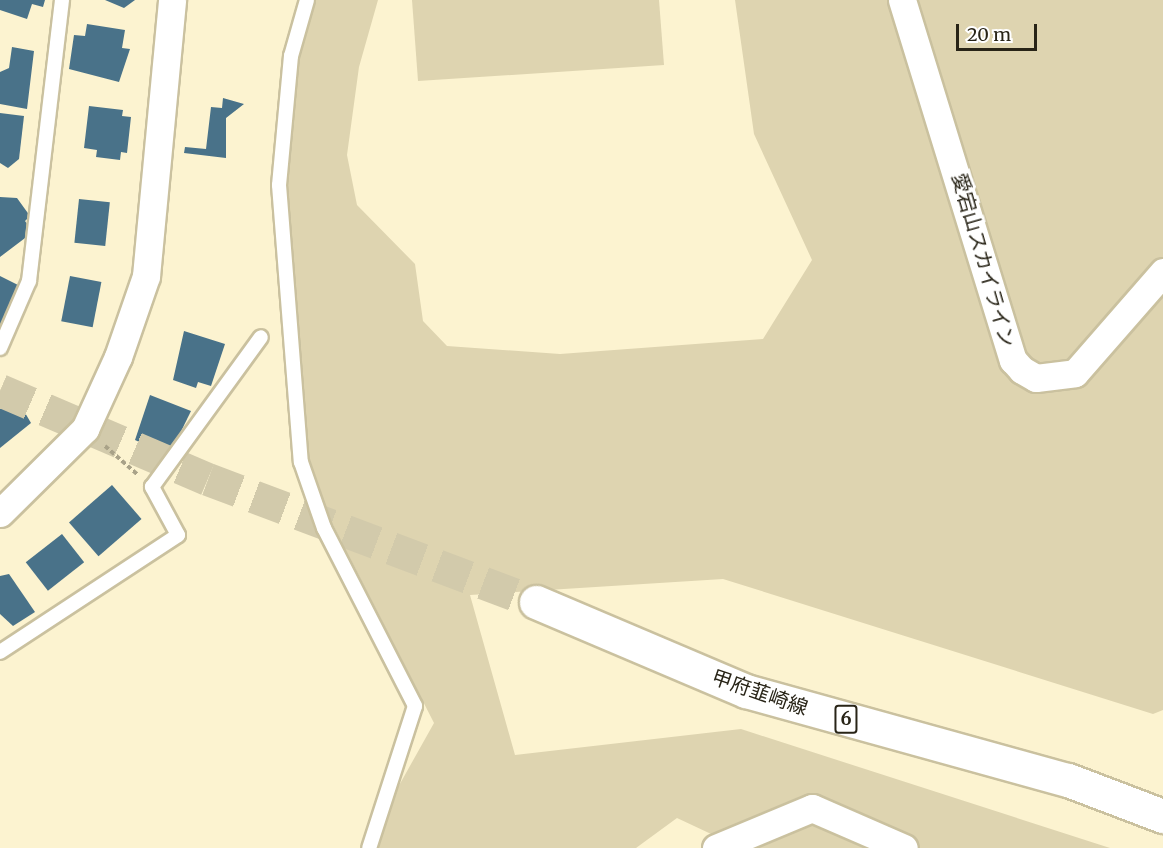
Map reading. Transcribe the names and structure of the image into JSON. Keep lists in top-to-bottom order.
{
  "streets": {
    "main road": ["甲府韮崎線", "6"],
    "street": ["愛宕山スカイライン"]
  },
  "scale_bar": "20 m"
}
